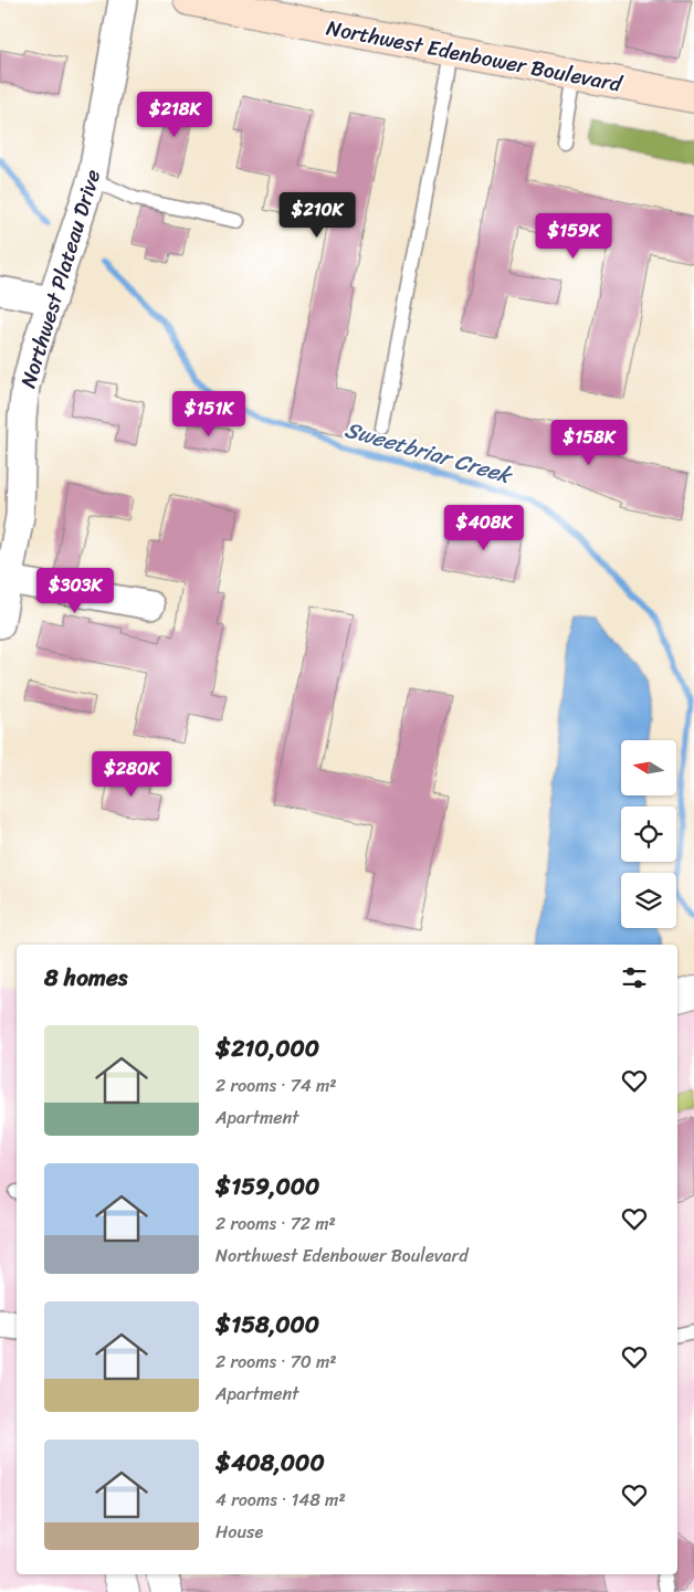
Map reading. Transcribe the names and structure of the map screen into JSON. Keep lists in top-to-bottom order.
{
  "streets": {
    "main road": ["Northwest Edenbower Boulevard"],
    "street": ["Northwest Plateau Drive"]
  },
  "water": ["Sweetbriar Creek"],
  "north": "left",
  "page": {
    "price": [
      "$218K",
      "$210K",
      "$159K",
      "$151K",
      "$158K",
      "$408K",
      "$303K",
      "$280K"
    ],
    "heading": "8 homes",
    "list": [
      {
        "name": "$210,000",
        "note": "2 rooms · 74 m² · Apartment"
      },
      {
        "name": "$159,000",
        "note": "2 rooms · 72 m² · Northwest Edenbower Boulevard"
      },
      {
        "name": "$158,000",
        "note": "2 rooms · 70 m² · Apartment"
      },
      {
        "name": "$408,000",
        "note": "4 rooms · 148 m² · House"
      }
    ]
  }
}
